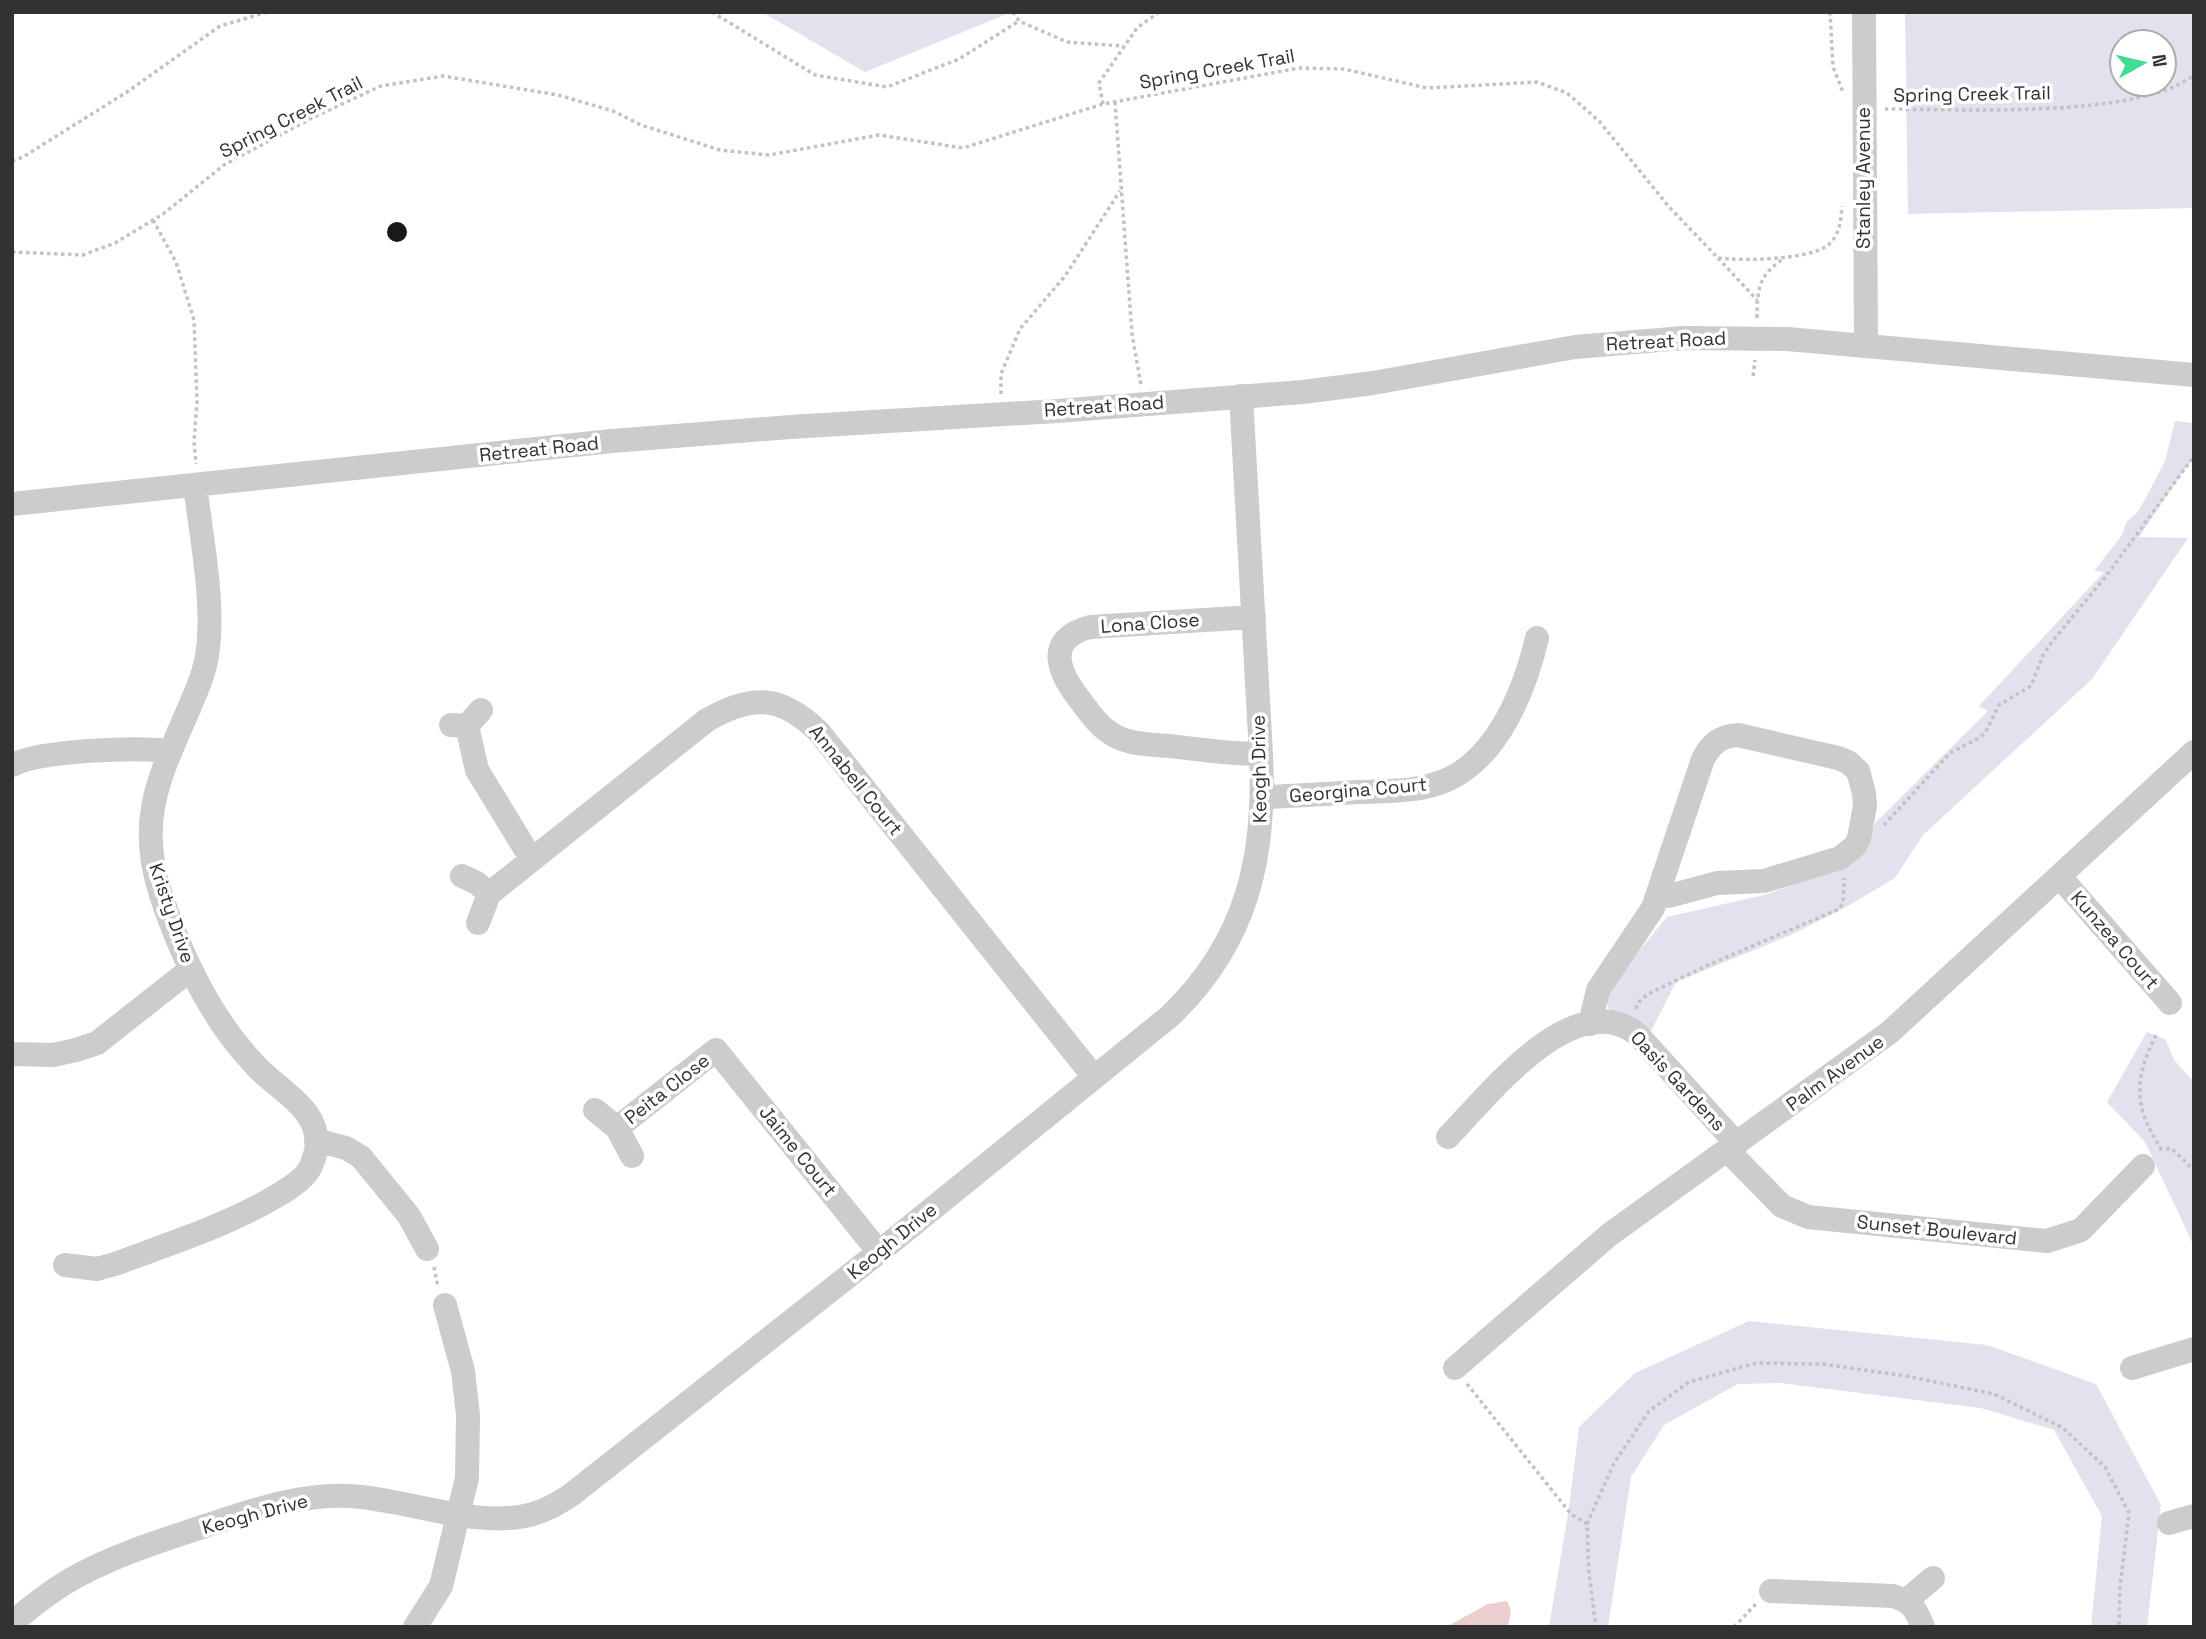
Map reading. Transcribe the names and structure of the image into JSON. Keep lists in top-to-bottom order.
{
  "streets": {
    "street": [
      "Stanley Avenue",
      "Retreat Road",
      "Lona Close",
      "Keogh Drive",
      "Annabell Court",
      "Georgina Court",
      "Kristy Drive",
      "Kunzea Court",
      "Palm Avenue",
      "Oasis Gardens",
      "Peita Close",
      "Jaime Court",
      "Sunset Boulevard"
    ],
    "path": ["Spring Creek Trail"]
  },
  "crossings": [
    ["Spring Creek Trail", "Stanley Avenue"],
    ["Stanley Avenue", "Retreat Road"],
    ["Retreat Road", "Keogh Drive"],
    ["Retreat Road", "Kristy Drive"],
    ["Lona Close", "Keogh Drive"],
    ["Keogh Drive", "Annabell Court"],
    ["Keogh Drive", "Georgina Court"],
    ["Keogh Drive", "Jaime Court"],
    ["Kunzea Court", "Palm Avenue"],
    ["Palm Avenue", "Oasis Gardens"],
    ["Palm Avenue", "Sunset Boulevard"],
    ["Oasis Gardens", "Sunset Boulevard"],
    ["Peita Close", "Jaime Court"]
  ],
  "north": "right"
}
